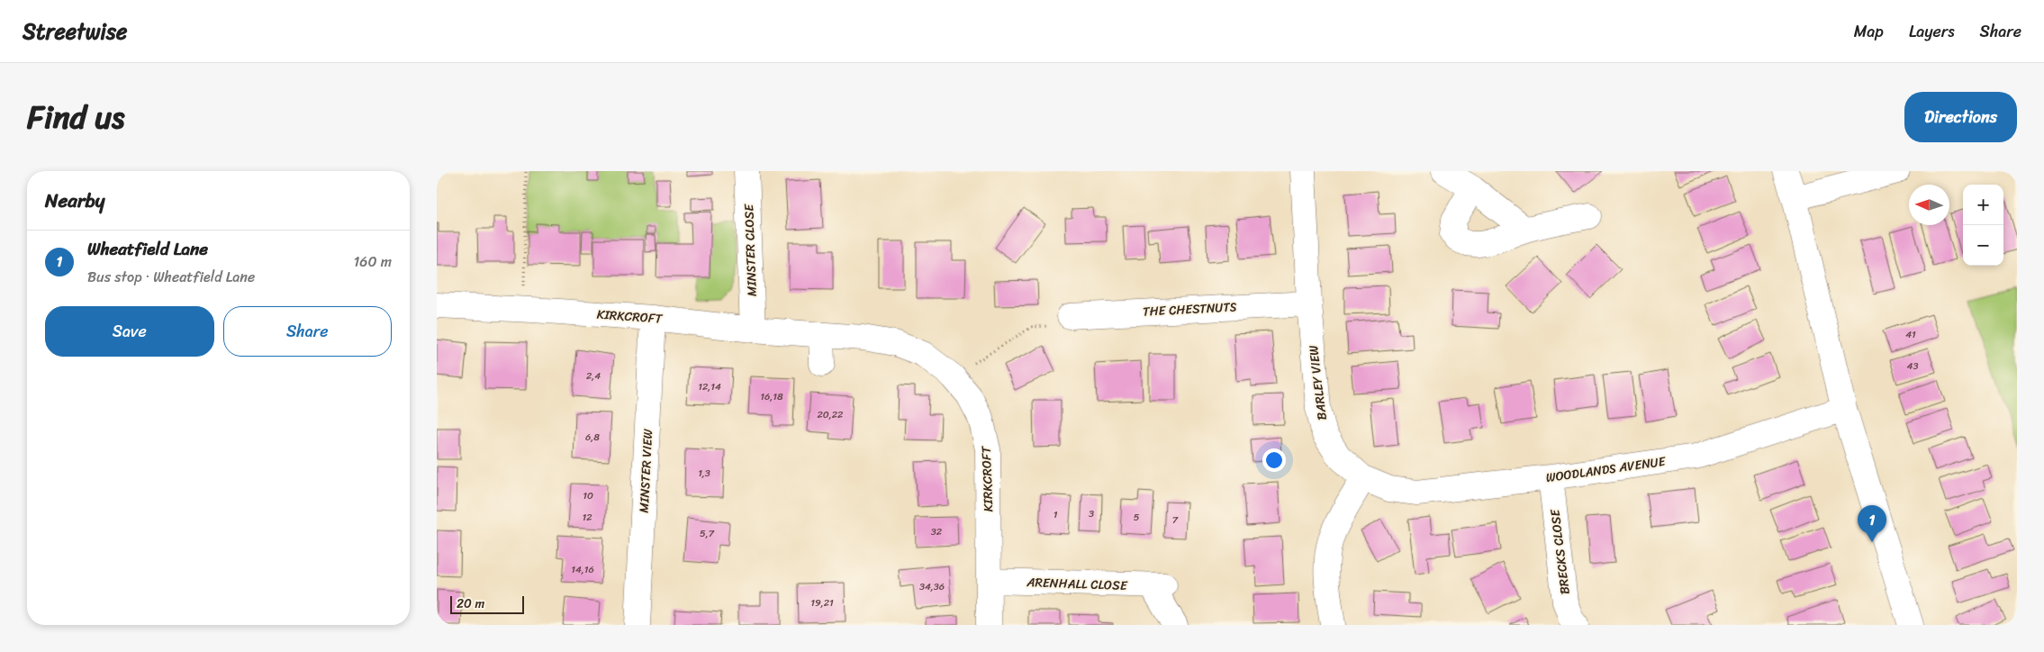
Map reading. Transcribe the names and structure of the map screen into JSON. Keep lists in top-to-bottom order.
{
  "streets": {
    "street": [
      "MINSTER CLOSE",
      "THE CHESTNUTS",
      "KIRKCROFT",
      "BARLEY VIEW",
      "WOODLANDS AVENUE",
      "MINSTER VIEW",
      "BRECKS CLOSE",
      "ARENHALL CLOSE"
    ]
  },
  "crossings": [
    ["MINSTER CLOSE", "KIRKCROFT"],
    ["THE CHESTNUTS", "BARLEY VIEW"],
    ["KIRKCROFT", "MINSTER VIEW"],
    ["KIRKCROFT", "ARENHALL CLOSE"],
    ["BARLEY VIEW", "WOODLANDS AVENUE"],
    ["WOODLANDS AVENUE", "BRECKS CLOSE"]
  ],
  "house_numbers": [
    "41",
    "43",
    "2,4",
    "12,14",
    "16,18",
    "20,22",
    "6,8",
    "1,3",
    "10",
    "3",
    "1",
    "12",
    "5",
    "7",
    "32",
    "5,7",
    "14,16",
    "34,36",
    "19,21"
  ],
  "scale_bar": "20 m",
  "north": "left",
  "page": {
    "header": "Streetwise",
    "nav": ["Map", "Layers", "Share"],
    "title": "Find us",
    "buttons": [
      "Directions",
      ["Save", "Share"]
    ],
    "heading": "Nearby",
    "map_buttons": ["+", "−"],
    "list": [
      {
        "mark": "1",
        "name": "Wheatfield Lane",
        "note": "Bus stop · Wheatfield Lane",
        "value": "160 m"
      }
    ],
    "pins": "1",
    "scale": "20 m"
  }
}
